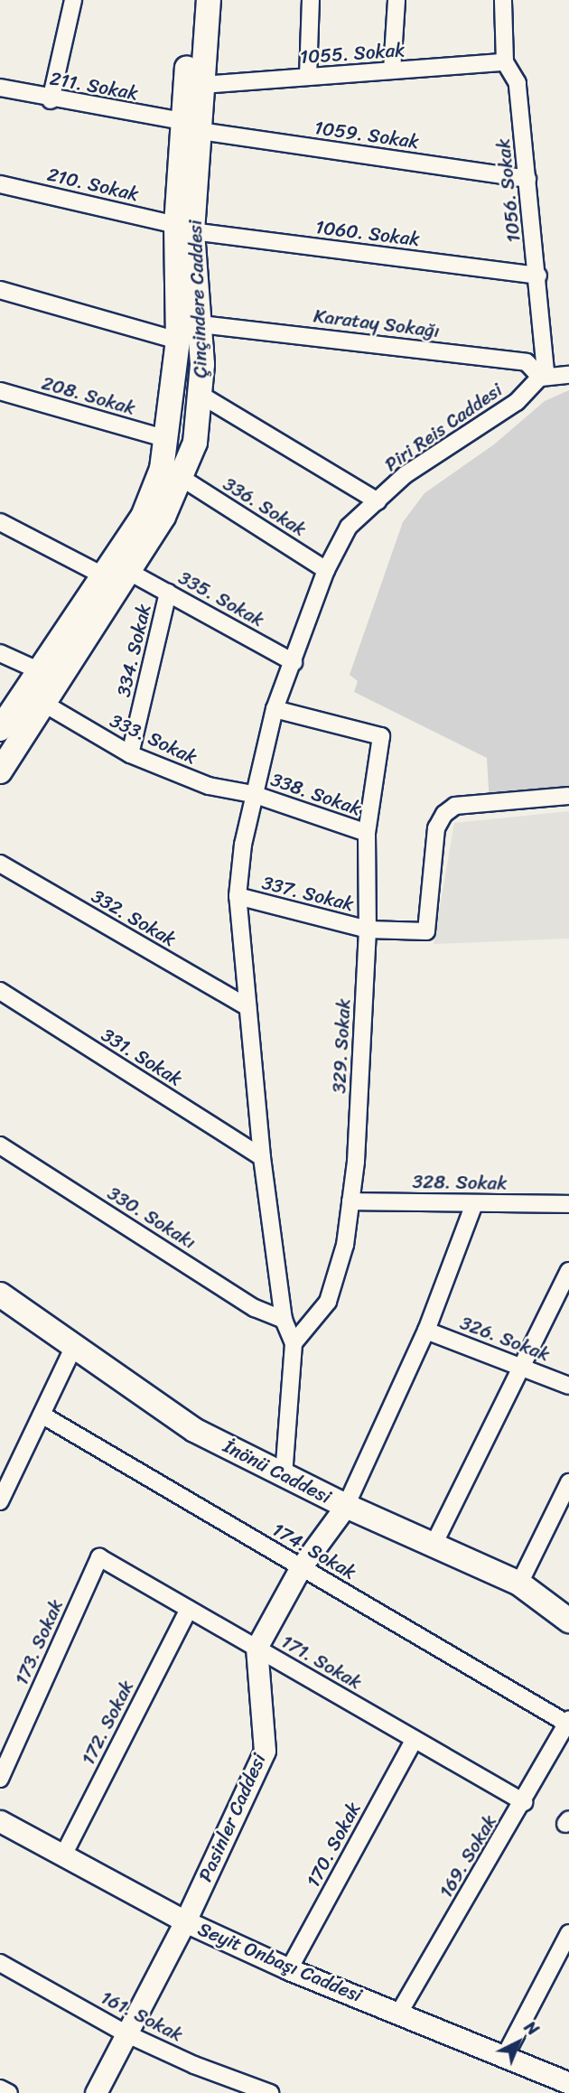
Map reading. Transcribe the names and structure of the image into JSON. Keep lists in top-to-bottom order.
{
  "streets": {
    "main road": ["Çinçindere Caddesi", "İnönü Caddesi"],
    "street": [
      "1055. Sokak",
      "211. Sokak",
      "1059. Sokak",
      "210. Sokak",
      "1056. Sokak",
      "1060. Sokak",
      "Karatay Sokağı",
      "208. Sokak",
      "Piri Reis Caddesi",
      "336. Sokak",
      "335. Sokak",
      "334. Sokak",
      "333. Sokak",
      "338. Sokak",
      "337. Sokak",
      "332. Sokak",
      "329. Sokak",
      "331. Sokak",
      "328. Sokak",
      "330. Sokakı",
      "326. Sokak",
      "174. Sokak",
      "173. Sokak",
      "171. Sokak",
      "172. Sokak",
      "Pasinler Caddesi",
      "170. Sokak",
      "169. Sokak",
      "Seyit Onbaşı Caddesi",
      "161. Sokak"
    ]
  },
  "crossings": [
    ["1055. Sokak", "1056. Sokak"],
    ["1055. Sokak", "Çinçindere Caddesi"],
    ["211. Sokak", "1059. Sokak"],
    ["211. Sokak", "Çinçindere Caddesi"],
    ["1059. Sokak", "1056. Sokak"],
    ["1059. Sokak", "Çinçindere Caddesi"],
    ["210. Sokak", "1060. Sokak"],
    ["210. Sokak", "Çinçindere Caddesi"],
    ["1056. Sokak", "1060. Sokak"],
    ["1056. Sokak", "Karatay Sokağı"],
    ["1056. Sokak", "Piri Reis Caddesi"],
    ["1060. Sokak", "Çinçindere Caddesi"],
    ["Çinçindere Caddesi", "Karatay Sokağı"],
    ["Çinçindere Caddesi", "208. Sokak"],
    ["Çinçindere Caddesi", "336. Sokak"],
    ["Çinçindere Caddesi", "335. Sokak"],
    ["Çinçindere Caddesi", "333. Sokak"],
    ["Karatay Sokağı", "Piri Reis Caddesi"],
    ["Piri Reis Caddesi", "336. Sokak"],
    ["Piri Reis Caddesi", "335. Sokak"],
    ["Piri Reis Caddesi", "333. Sokak"],
    ["Piri Reis Caddesi", "338. Sokak"],
    ["Piri Reis Caddesi", "337. Sokak"],
    ["Piri Reis Caddesi", "332. Sokak"],
    ["Piri Reis Caddesi", "329. Sokak"],
    ["Piri Reis Caddesi", "331. Sokak"],
    ["Piri Reis Caddesi", "330. Sokakı"],
    ["335. Sokak", "334. Sokak"],
    ["334. Sokak", "333. Sokak"],
    ["333. Sokak", "338. Sokak"],
    ["338. Sokak", "329. Sokak"],
    ["337. Sokak", "329. Sokak"],
    ["329. Sokak", "328. Sokak"],
    ["174. Sokak", "169. Sokak"],
    ["173. Sokak", "171. Sokak"],
    ["171. Sokak", "172. Sokak"],
    ["171. Sokak", "Pasinler Caddesi"],
    ["171. Sokak", "170. Sokak"],
    ["171. Sokak", "169. Sokak"],
    ["172. Sokak", "Seyit Onbaşı Caddesi"],
    ["Pasinler Caddesi", "Seyit Onbaşı Caddesi"],
    ["Pasinler Caddesi", "161. Sokak"],
    ["170. Sokak", "Seyit Onbaşı Caddesi"],
    ["169. Sokak", "Seyit Onbaşı Caddesi"]
  ],
  "north": "top right"
}
